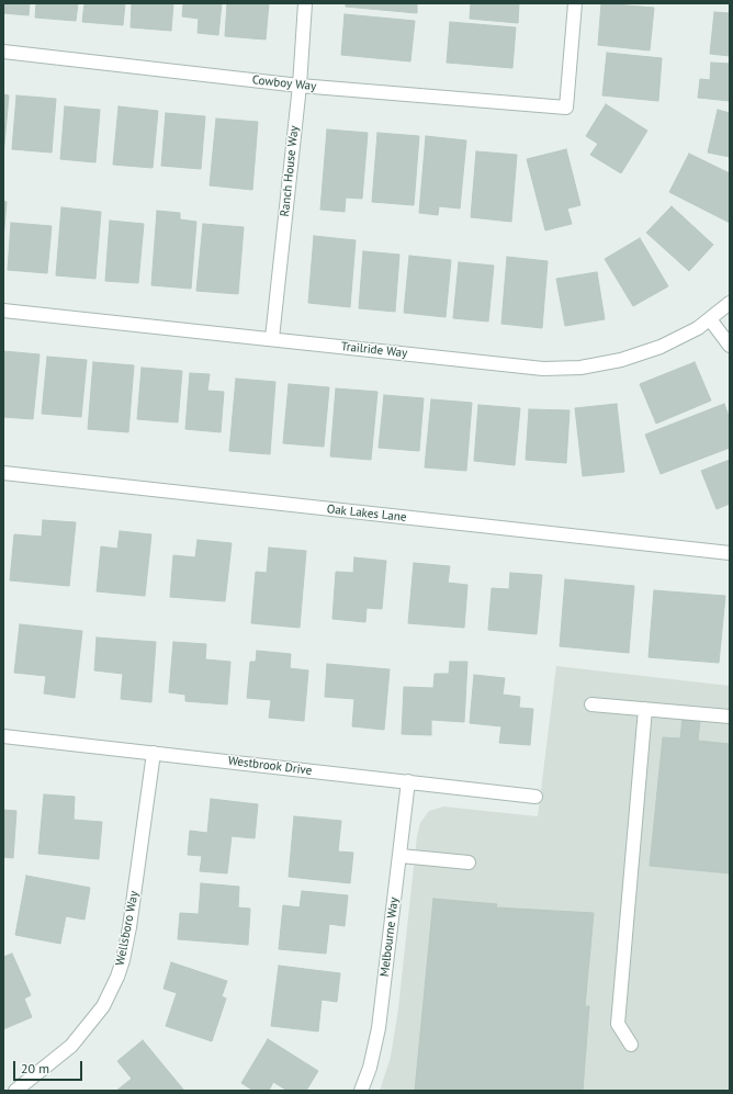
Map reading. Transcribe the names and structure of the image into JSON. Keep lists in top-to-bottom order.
{
  "streets": {
    "street": [
      "Cowboy Way",
      "Ranch House Way",
      "Trailride Way",
      "Oak Lakes Lane",
      "Westbrook Drive",
      "Wellsboro Way",
      "Melbourne Way"
    ]
  },
  "crossings": [
    ["Cowboy Way", "Ranch House Way"],
    ["Ranch House Way", "Trailride Way"],
    ["Westbrook Drive", "Wellsboro Way"],
    ["Westbrook Drive", "Melbourne Way"]
  ],
  "scale_bar": "20 m"
}
